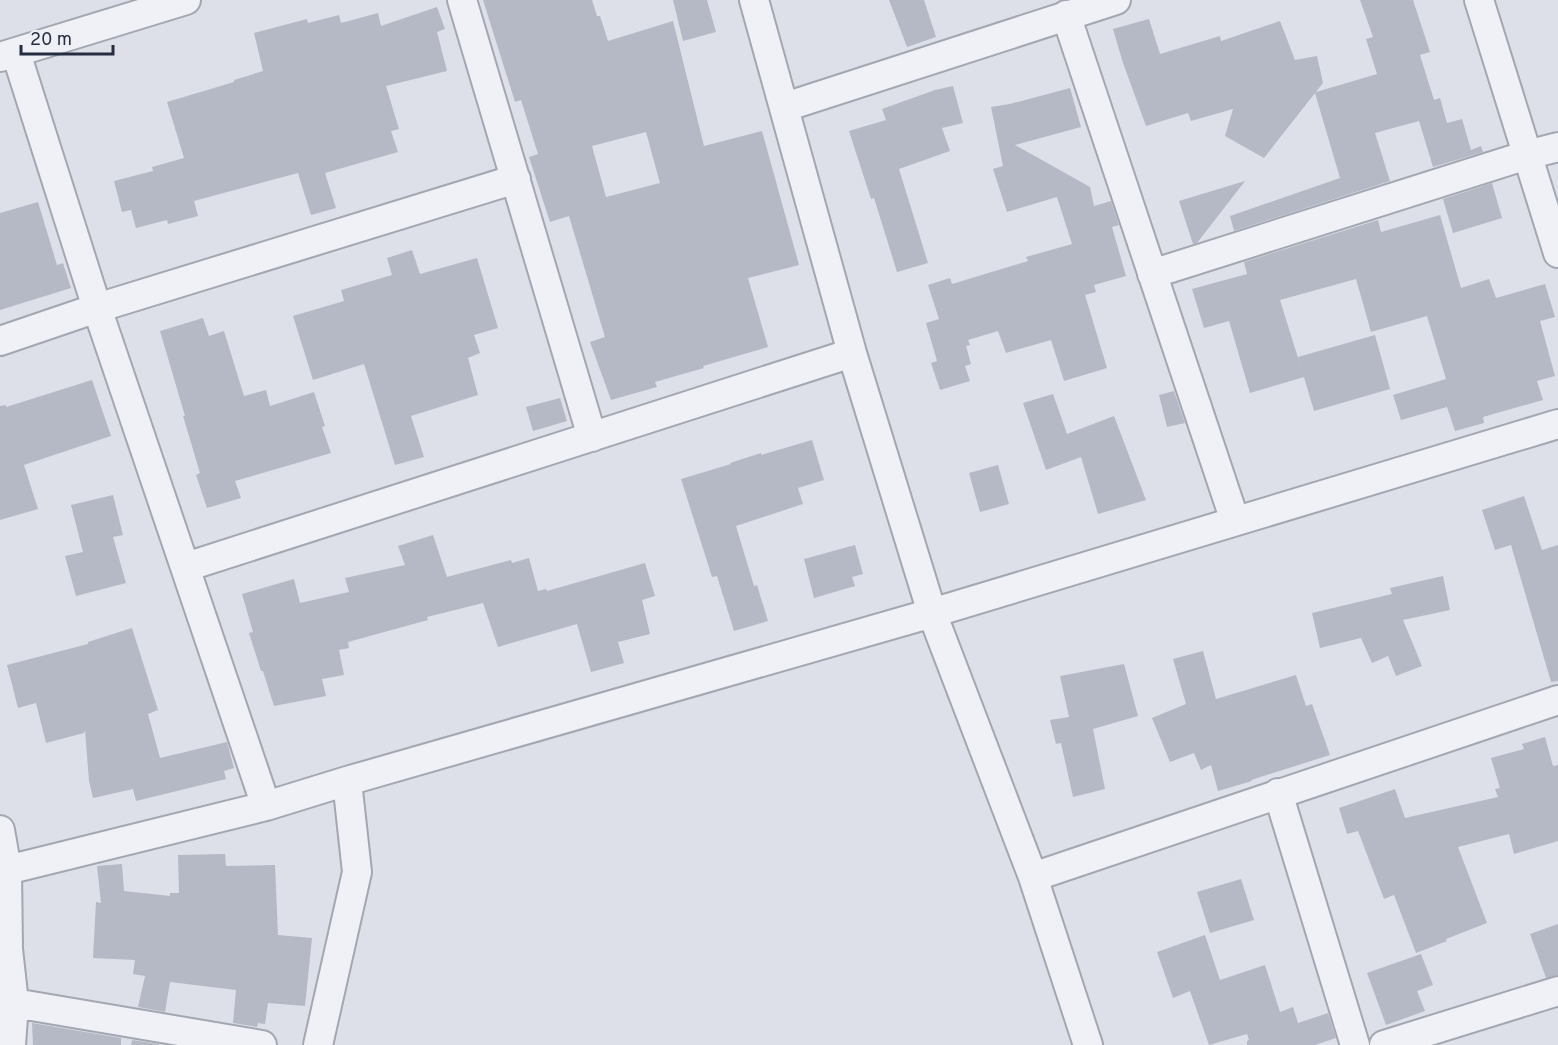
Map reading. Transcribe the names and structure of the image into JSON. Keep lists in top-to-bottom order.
{
  "scale_bar": "20 m"
}
